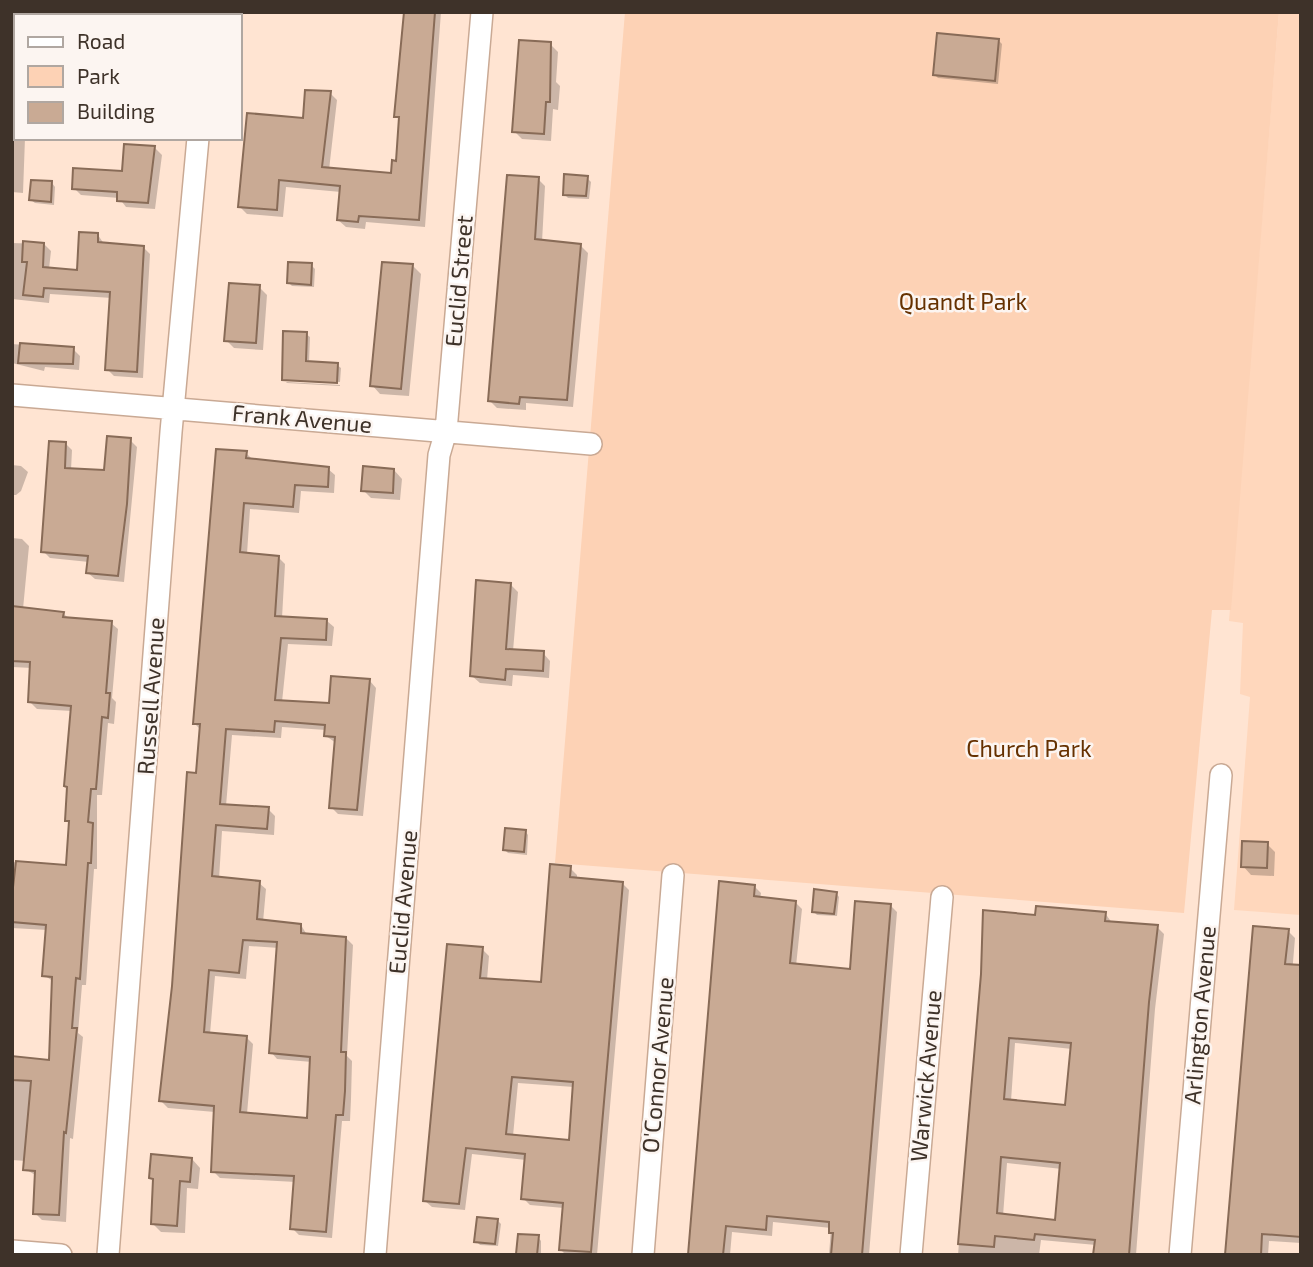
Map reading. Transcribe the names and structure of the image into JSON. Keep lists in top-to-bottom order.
{
  "streets": {
    "street": [
      "Euclid Street",
      "Frank Avenue",
      "Russell Avenue",
      "Euclid Avenue",
      "Arlington Avenue",
      "O'Connor Avenue",
      "Warwick Avenue"
    ]
  },
  "crossings": [
    ["Euclid Street", "Frank Avenue"],
    ["Euclid Street", "Euclid Avenue"],
    ["Frank Avenue", "Russell Avenue"]
  ],
  "parks": ["Quandt Park", "Church Park"],
  "legend": ["Road", "Park", "Building"]
}
